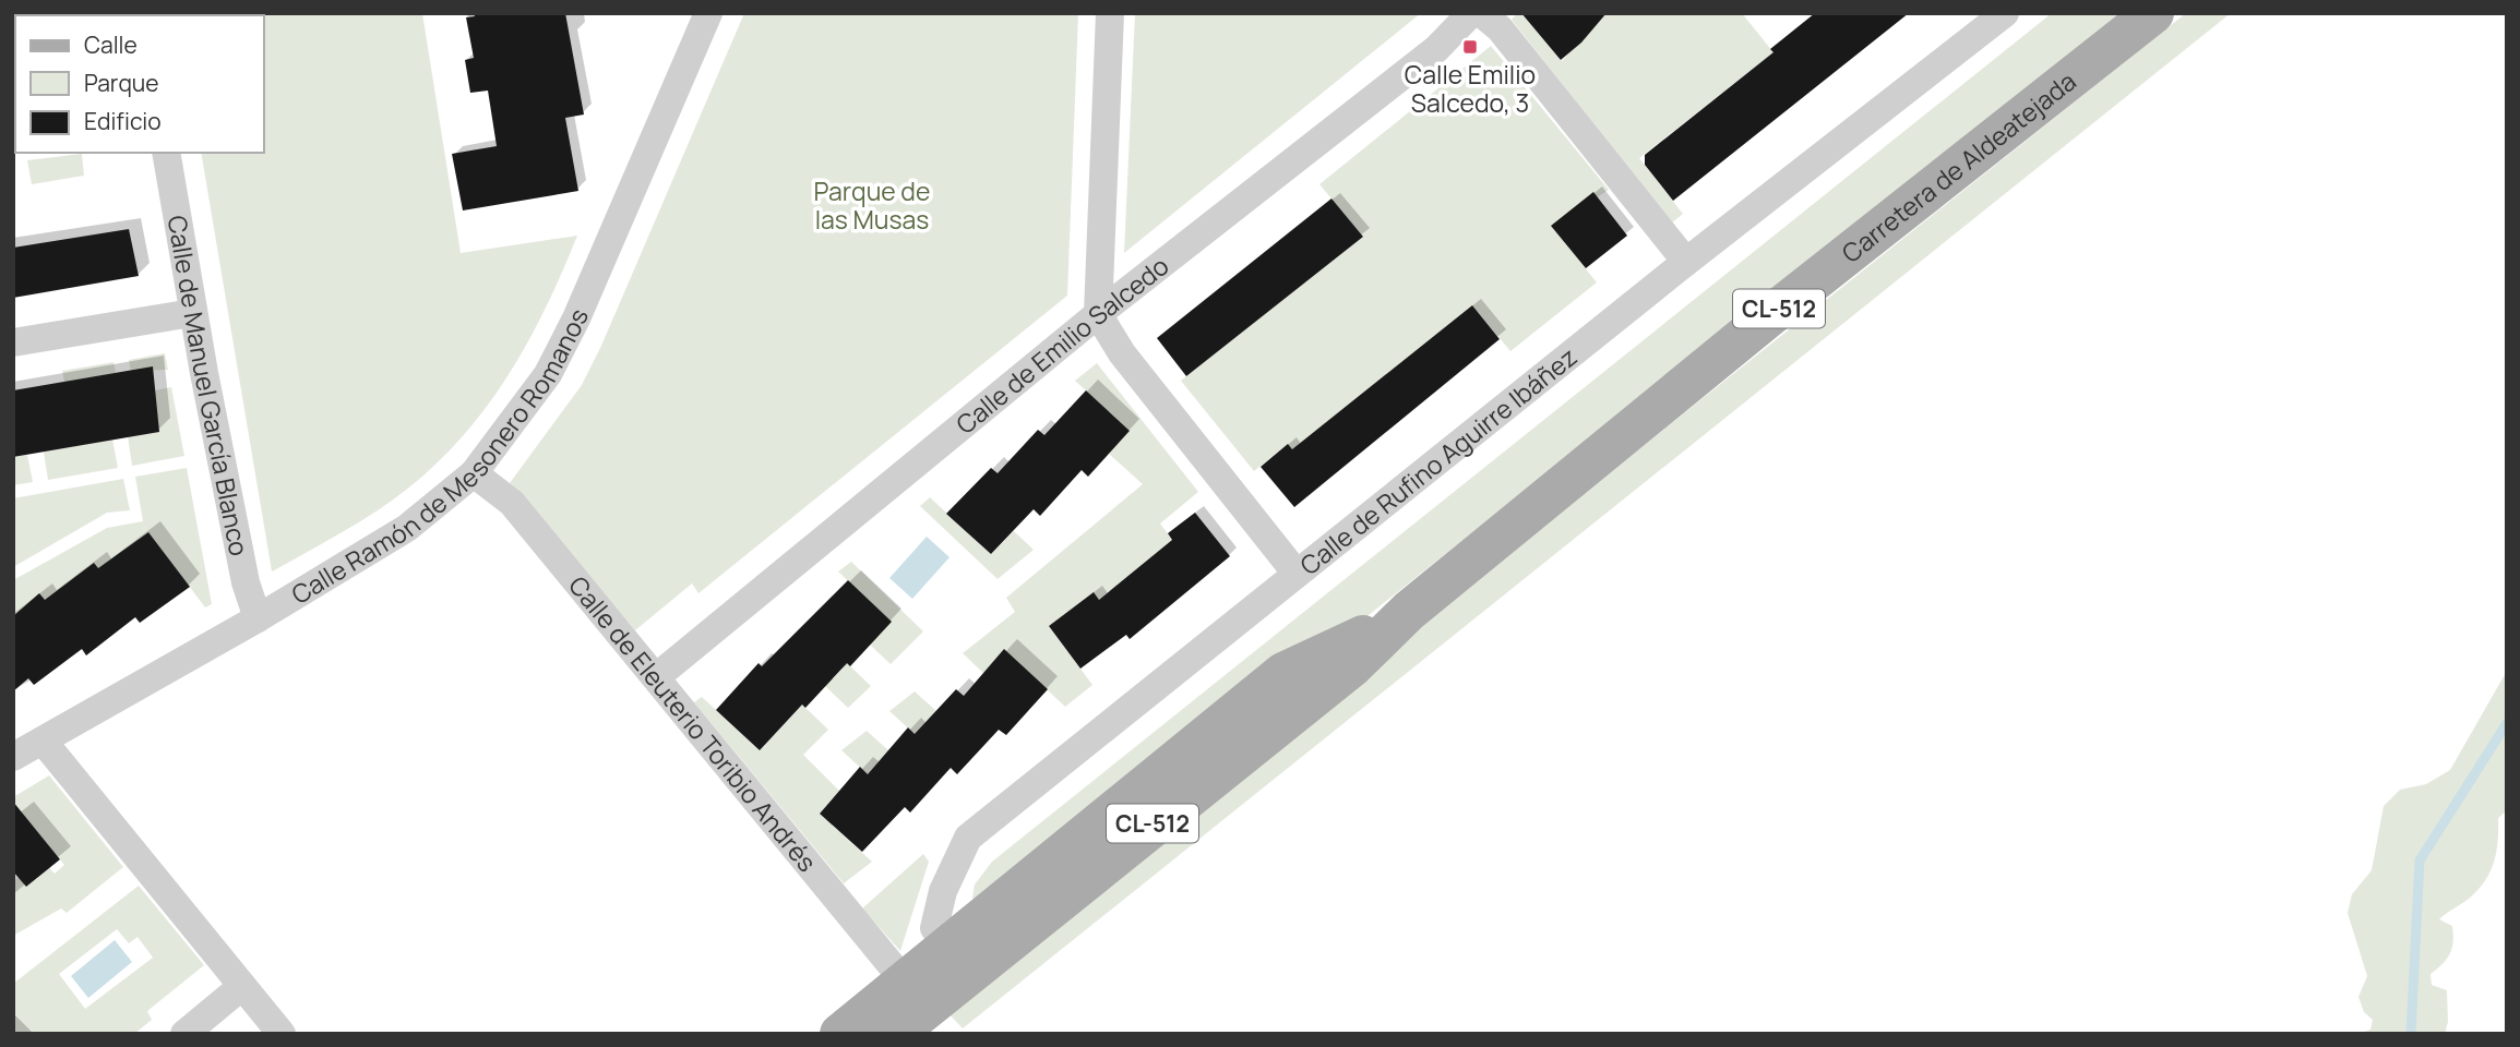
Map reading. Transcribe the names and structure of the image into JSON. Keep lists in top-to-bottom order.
{
  "streets": {
    "main road": ["Carretera de Aldeatejada", "CL-512"],
    "street": [
      "Calle de Emilio Salcedo",
      "Calle de Manuel García Blanco",
      "Calle Ramón de Mesonero Romanos",
      "Calle de Rufino Aguirre Ibáñez",
      "Calle de Eleuterio Toribio Andrés"
    ]
  },
  "crossings": [
    ["Carretera de Aldeatejada", "Calle de Rufino Aguirre Ibáñez"],
    ["Carretera de Aldeatejada", "Calle de Eleuterio Toribio Andrés"],
    ["Calle de Emilio Salcedo", "Calle de Eleuterio Toribio Andrés"],
    ["Calle de Manuel García Blanco", "Calle Ramón de Mesonero Romanos"],
    ["Calle Ramón de Mesonero Romanos", "Calle de Eleuterio Toribio Andrés"]
  ],
  "parks": ["Parque de las Musas"],
  "places": {
    "transit": ["Calle Emilio Salcedo, 3"]
  },
  "legend": ["Calle", "Parque", "Edificio"]
}
